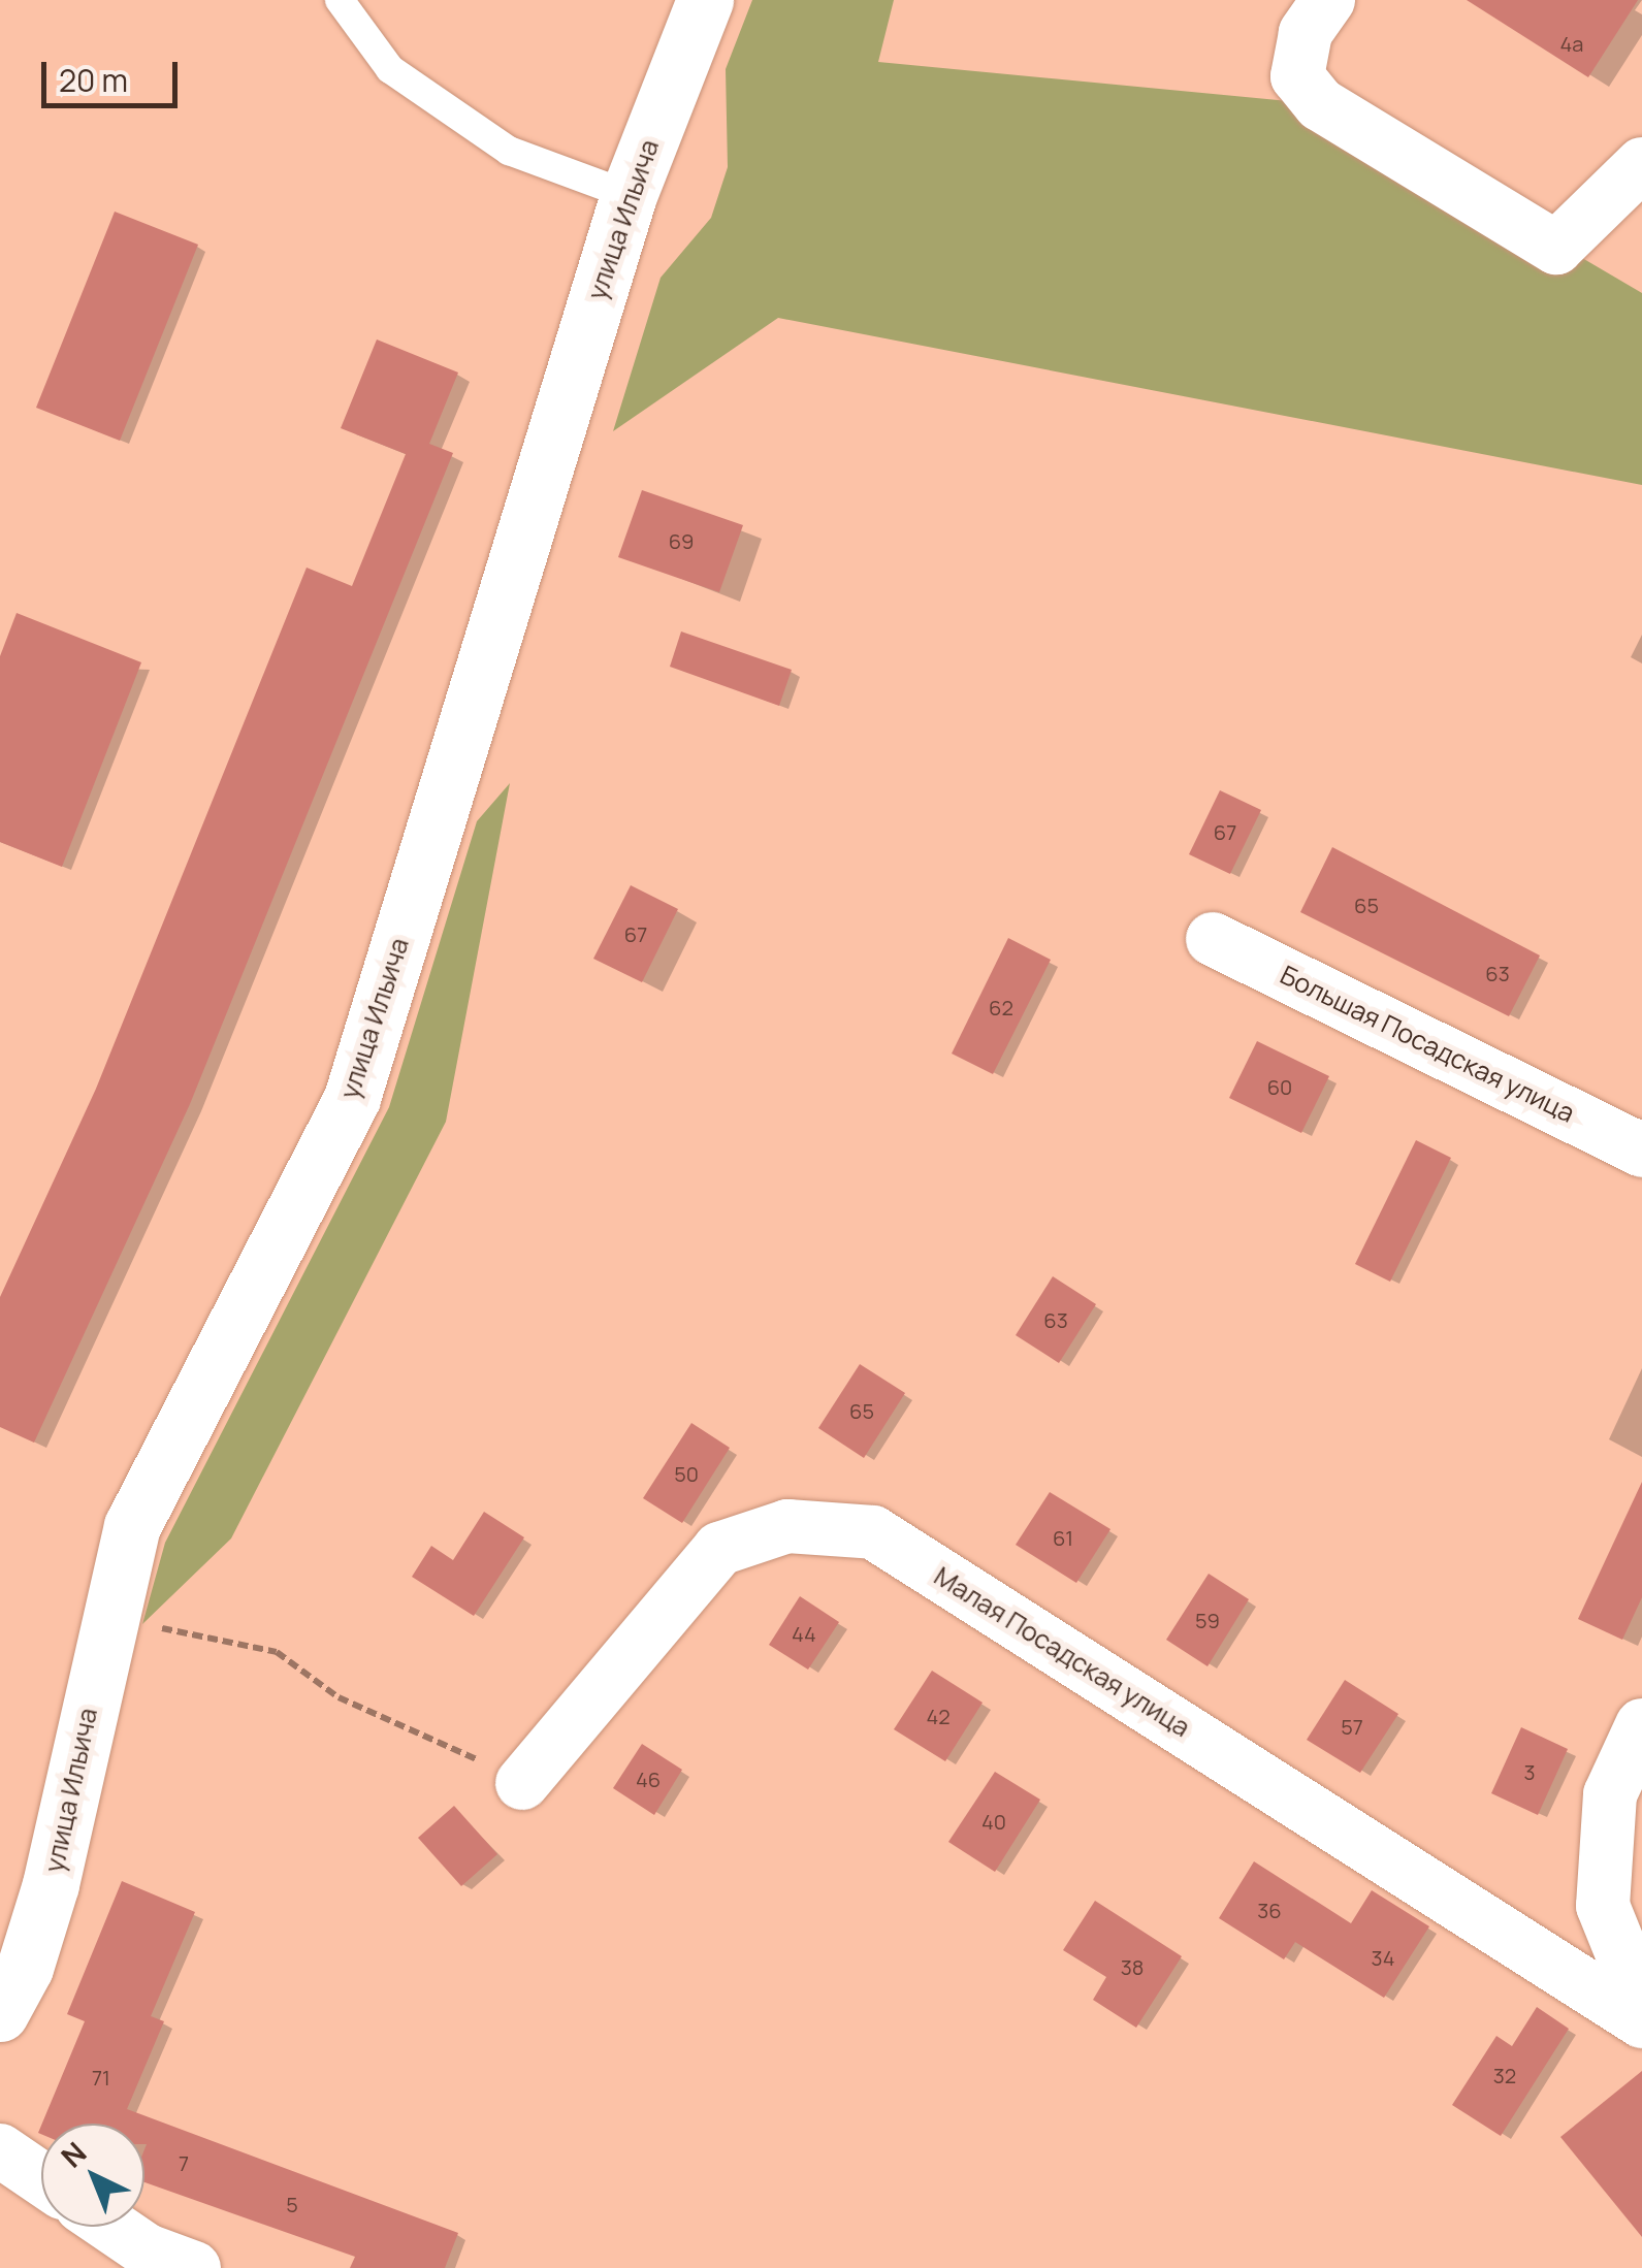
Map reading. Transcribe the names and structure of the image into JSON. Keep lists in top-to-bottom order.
{
  "streets": {
    "street": ["улица Ильича", "Большая Посадская улица", "Малая Посадская улица"]
  },
  "house_numbers": [
    "4а",
    "69",
    "67",
    "65",
    "67",
    "63",
    "62",
    "60",
    "63",
    "65",
    "50",
    "61",
    "59",
    "44",
    "42",
    "57",
    "3",
    "46",
    "40",
    "36",
    "34",
    "38",
    "32",
    "71",
    "7",
    "5"
  ],
  "scale_bar": "20 m",
  "north": "top left"
}
